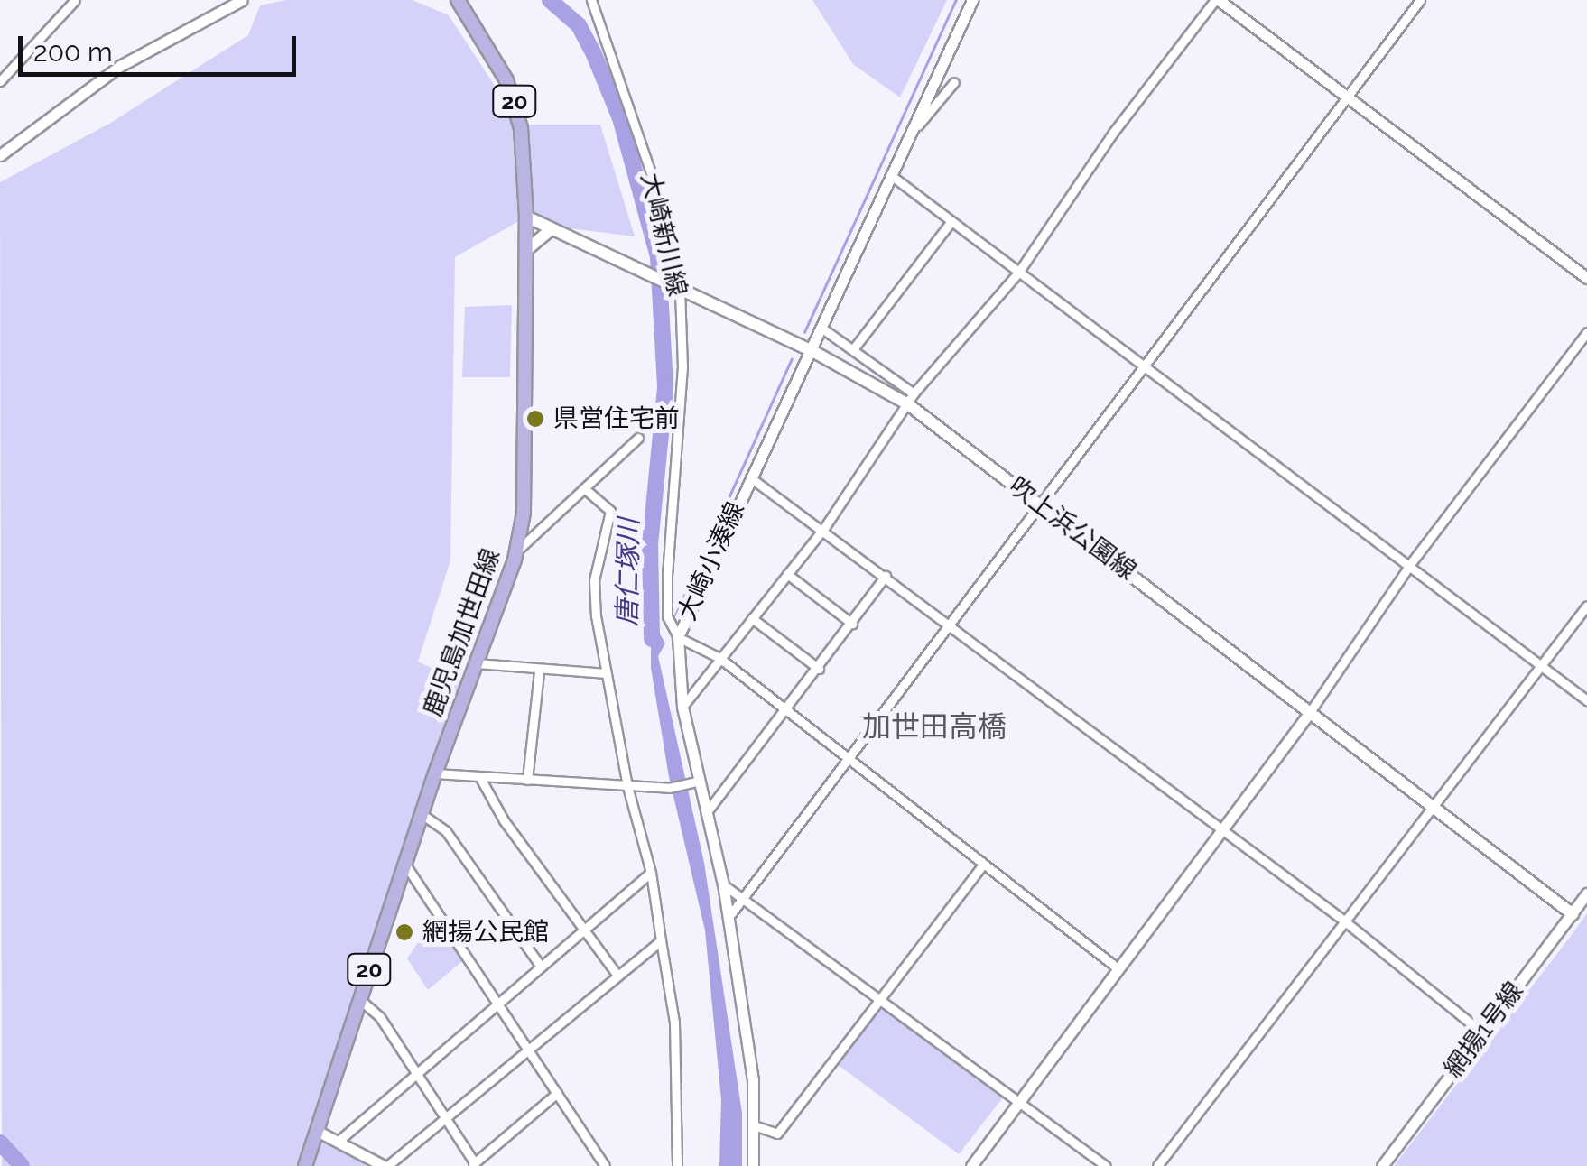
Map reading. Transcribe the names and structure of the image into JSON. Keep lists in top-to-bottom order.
{
  "streets": {
    "main road": ["20", "吹上浜公園線", "鹿児島加世田線"],
    "street": ["大崎新川線", "大崎小湊線", "網揚1号線"]
  },
  "crossings": [
    ["大崎新川線", "吹上浜公園線"],
    ["大崎新川線", "大崎小湊線"],
    ["吹上浜公園線", "大崎小湊線"],
    ["吹上浜公園線", "鹿児島加世田線"],
    ["吹上浜公園線", "網揚1号線"]
  ],
  "districts": ["加世田高橋"],
  "water": ["唐仁塚川"],
  "places": ["県営住宅前", "網揚公民館"],
  "scale_bar": "200 m"
}
